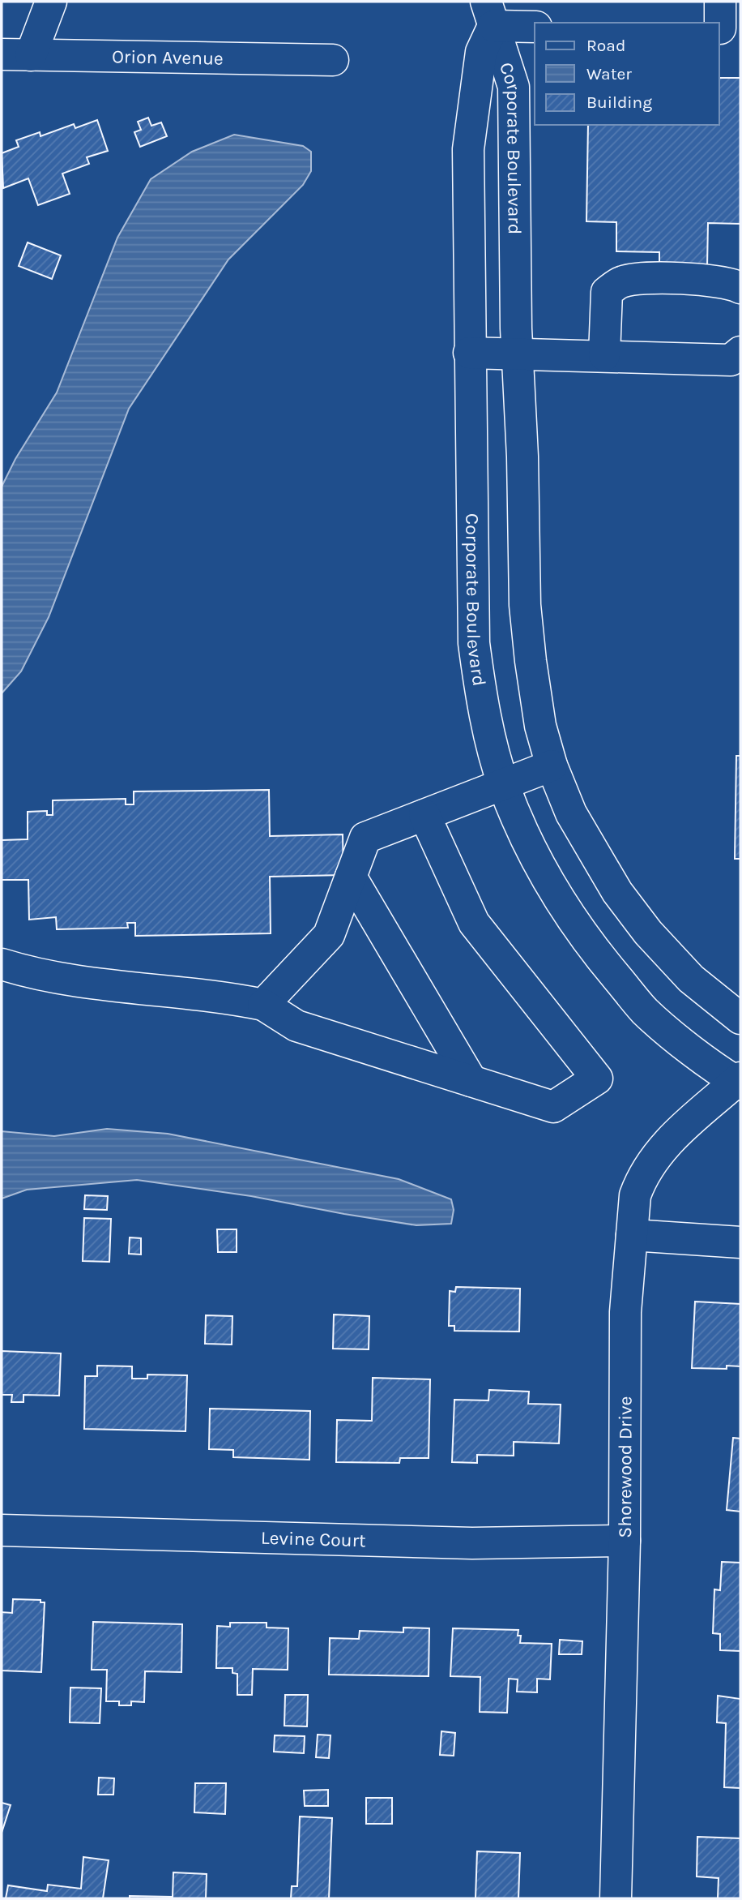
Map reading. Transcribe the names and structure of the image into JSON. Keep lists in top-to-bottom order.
{
  "streets": {
    "street": [
      "Orion Avenue",
      "Corporate Boulevard",
      "Shorewood Drive",
      "Levine Court"
    ]
  },
  "crossings": [
    ["Corporate Boulevard", "Shorewood Drive"],
    ["Shorewood Drive", "Levine Court"]
  ],
  "legend": ["Road", "Water", "Building"]
}
